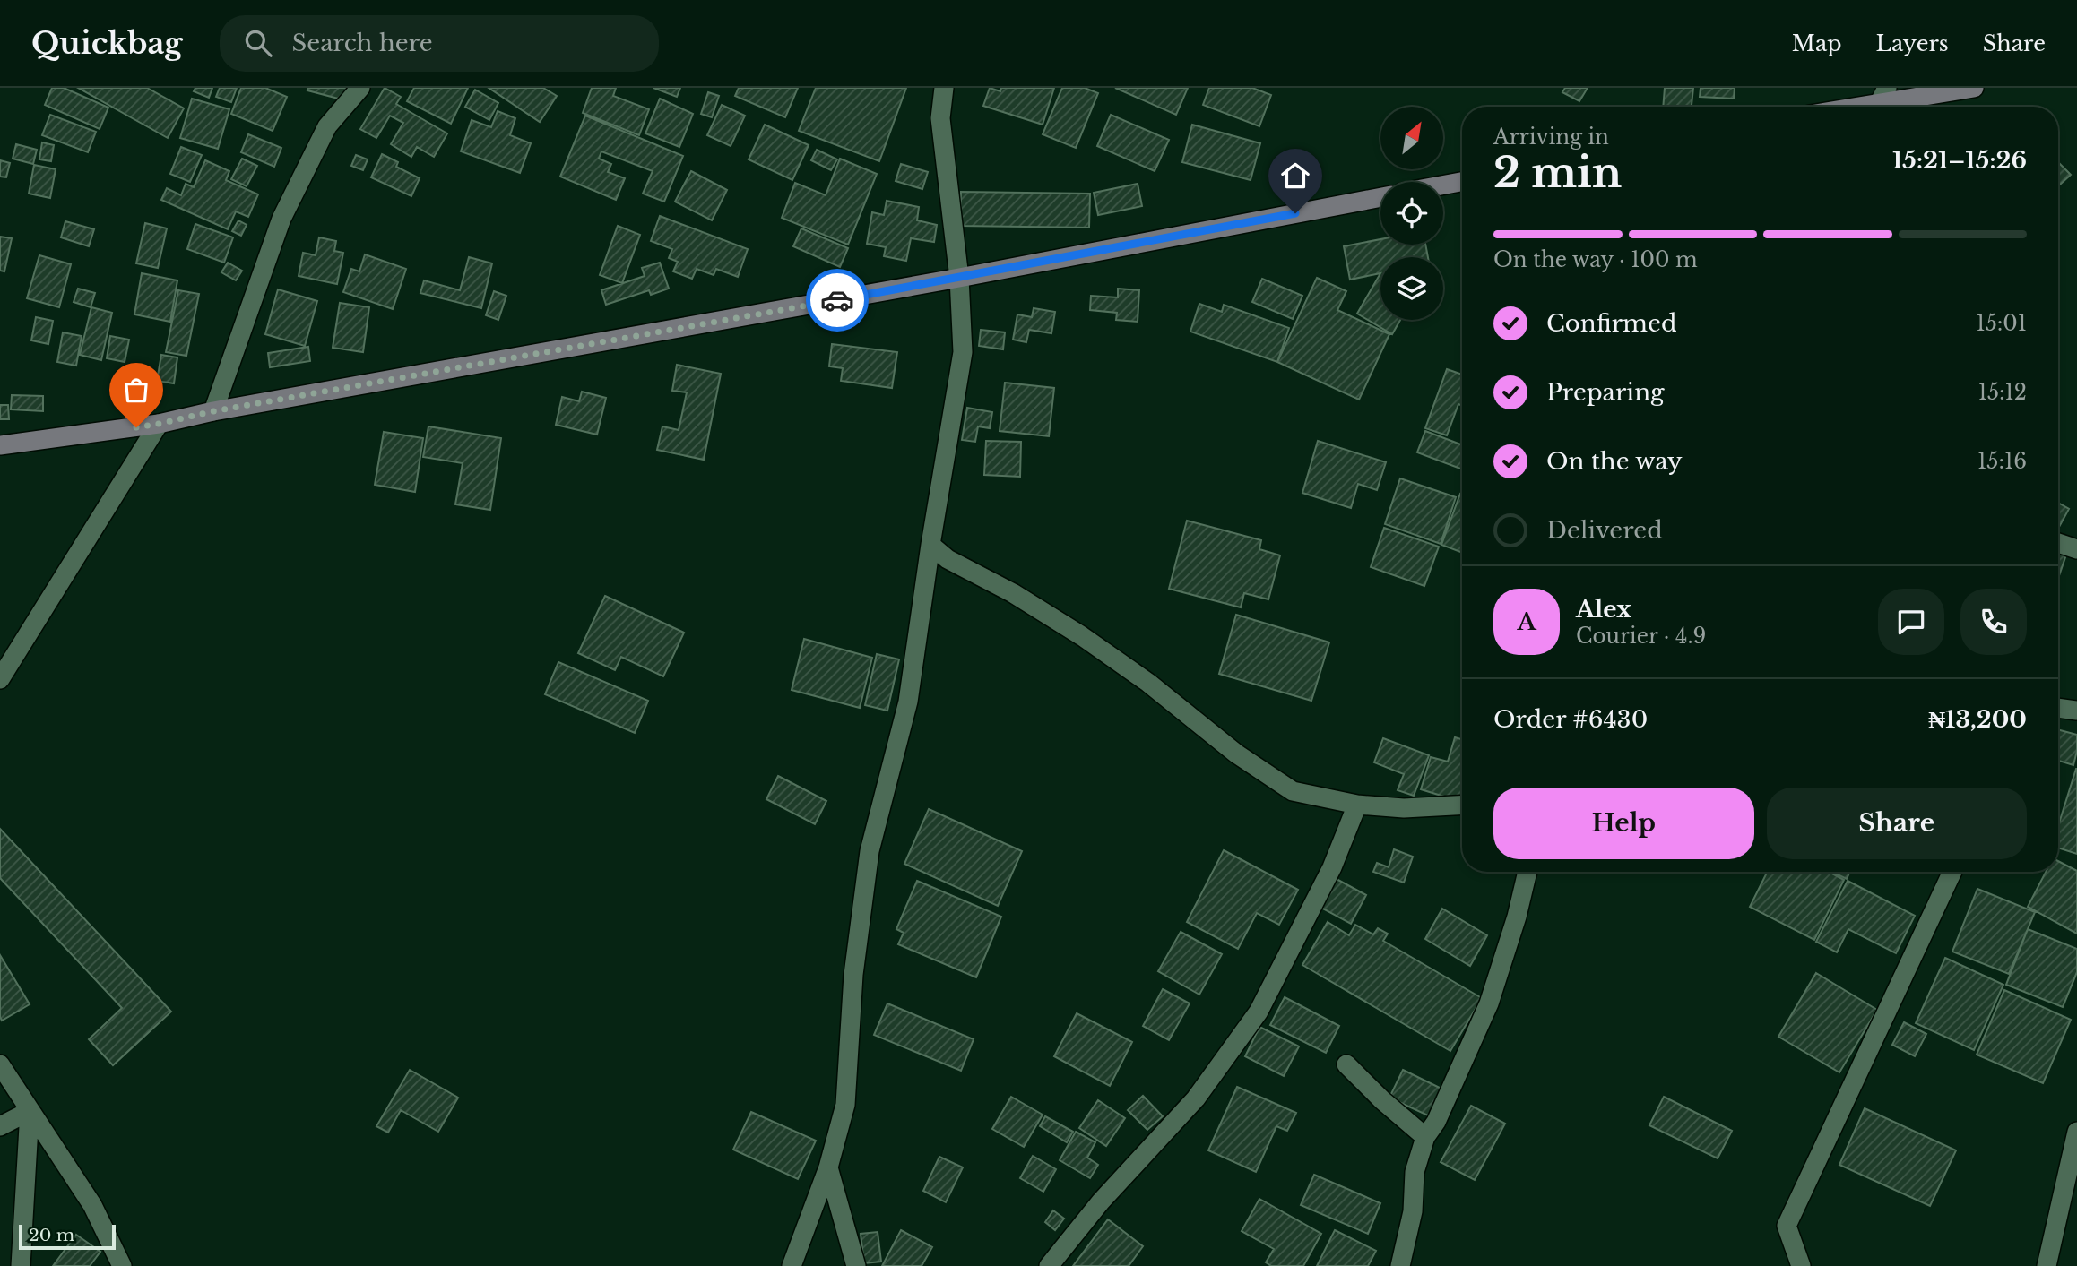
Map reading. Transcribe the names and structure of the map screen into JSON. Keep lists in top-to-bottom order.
{
  "scale_bar": "20 m",
  "north": "top right",
  "page": {
    "header": "Quickbag",
    "search": "Search here",
    "nav": ["Map", "Layers", "Share"],
    "heading": ["2 min", "Arriving in", "15:21–15:26"],
    "panel": [
      "Alex",
      "Courier · 4.9",
      "Order #6430",
      "₦13,200"
    ],
    "bar": "On the way · 100 m",
    "list": [
      ["Confirmed", "15:01"],
      ["Preparing", "15:12"],
      ["On the way", "15:16"],
      "Delivered"
    ],
    "round": "A",
    "buttons": ["Help", "Share"],
    "scale": "20 m"
  }
}
